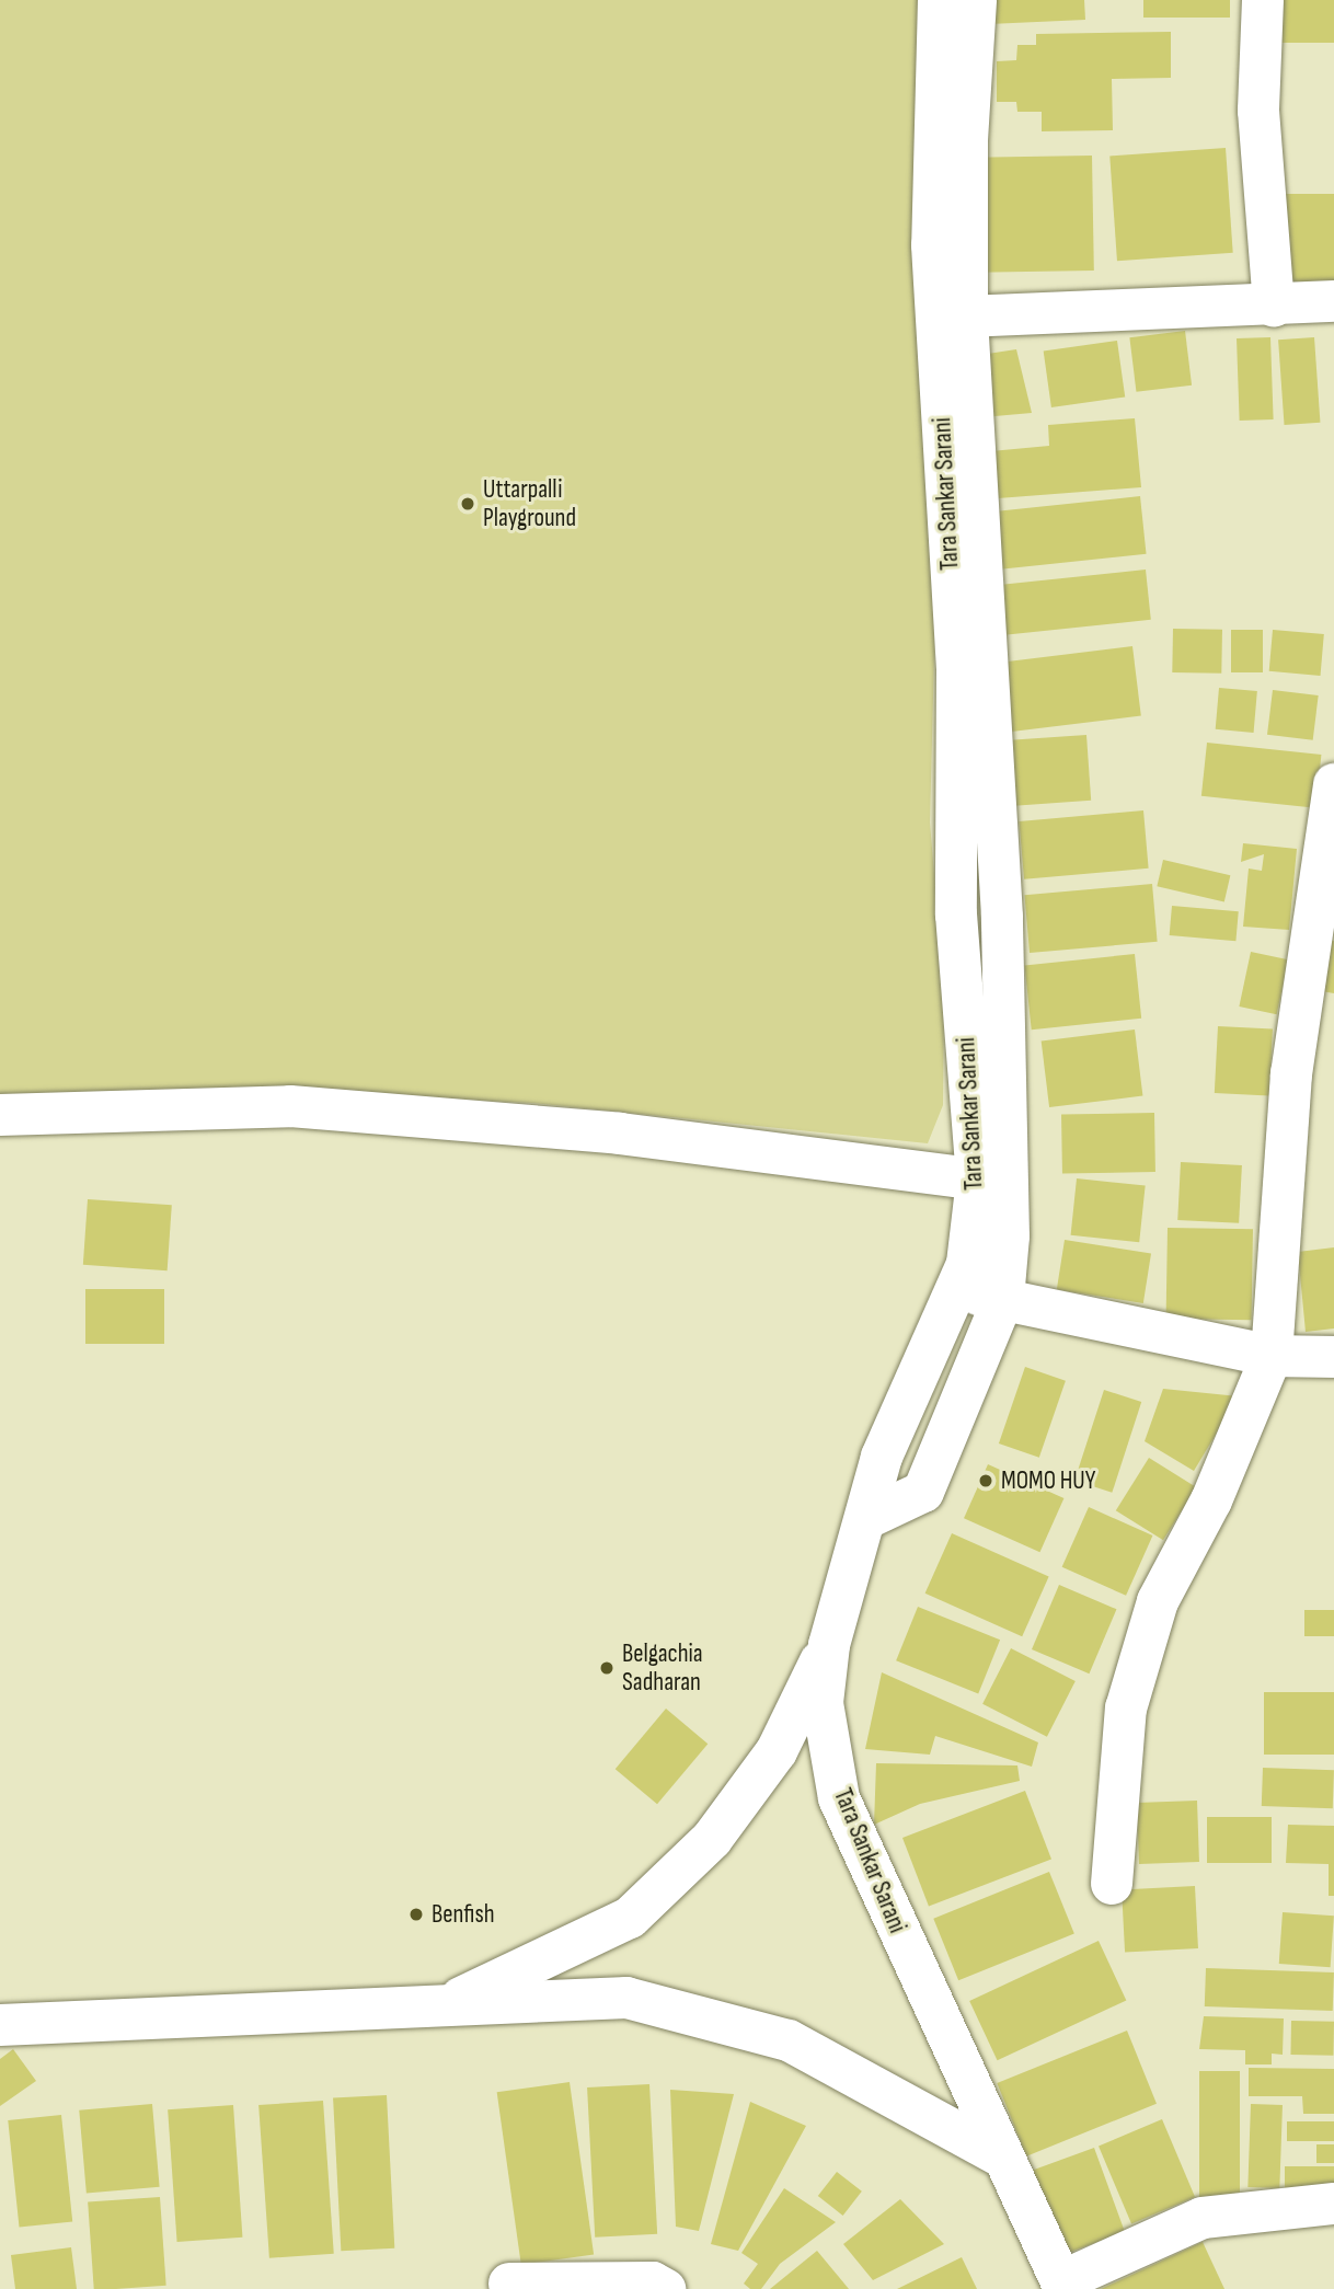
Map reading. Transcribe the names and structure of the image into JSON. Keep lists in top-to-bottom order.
{
  "streets": {
    "street": ["Tara Sankar Sarani"]
  },
  "places": [
    "Uttarpalli Playground",
    "MOMO HUY",
    "Belgachia Sadharan",
    "Benfish"
  ]
}
